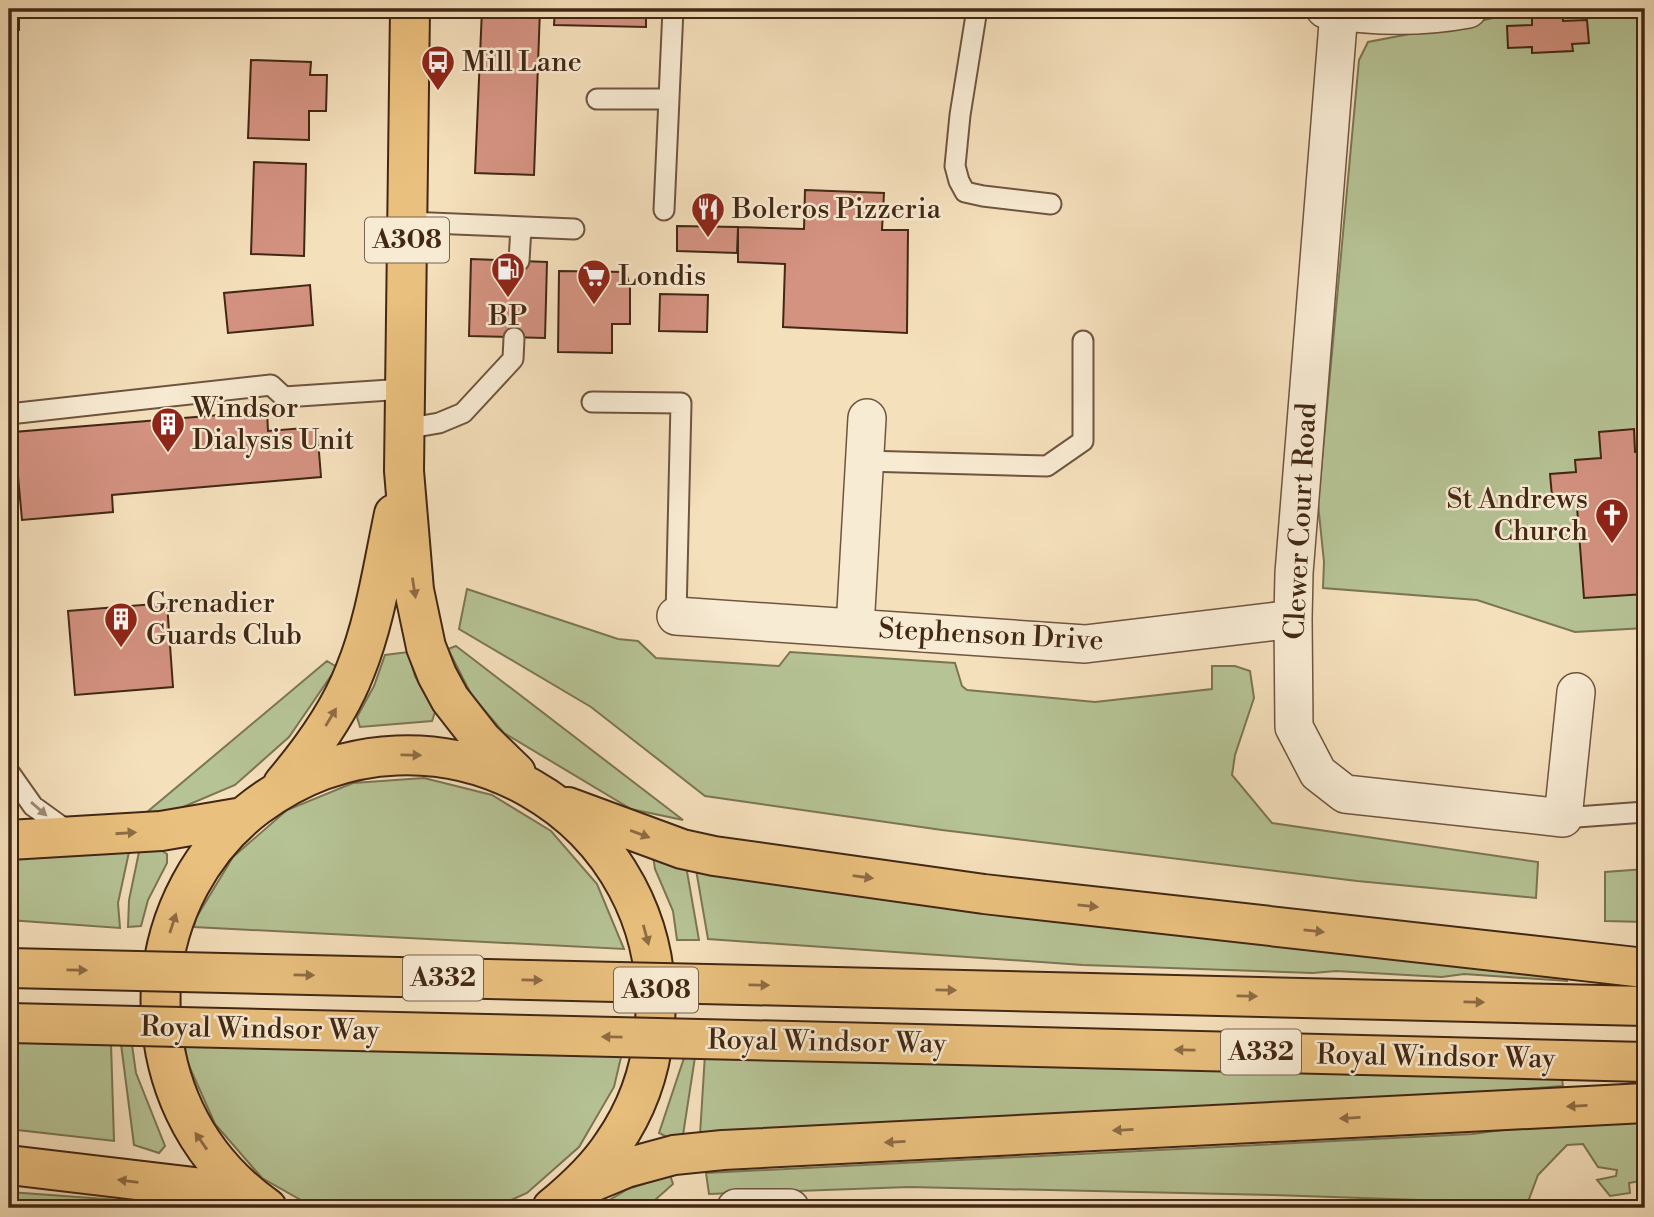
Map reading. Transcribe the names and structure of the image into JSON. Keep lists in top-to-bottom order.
{
  "streets": {
    "main road": ["A308", "A332", "Royal Windsor Way"],
    "street": ["Clewer Court Road", "Stephenson Drive"]
  },
  "crossings": [
    ["Clewer Court Road", "Stephenson Drive"]
  ],
  "places": {
    "bus stop": ["Mill Lane"],
    "restaurant": ["Boleros Pizzeria"],
    "fuel station": ["BP"],
    "supermarket": ["Londis"],
    "building": ["Windsor Dialysis Unit", "Grenadier Guards Club"],
    "church": ["St Andrews Church"]
  }
}
